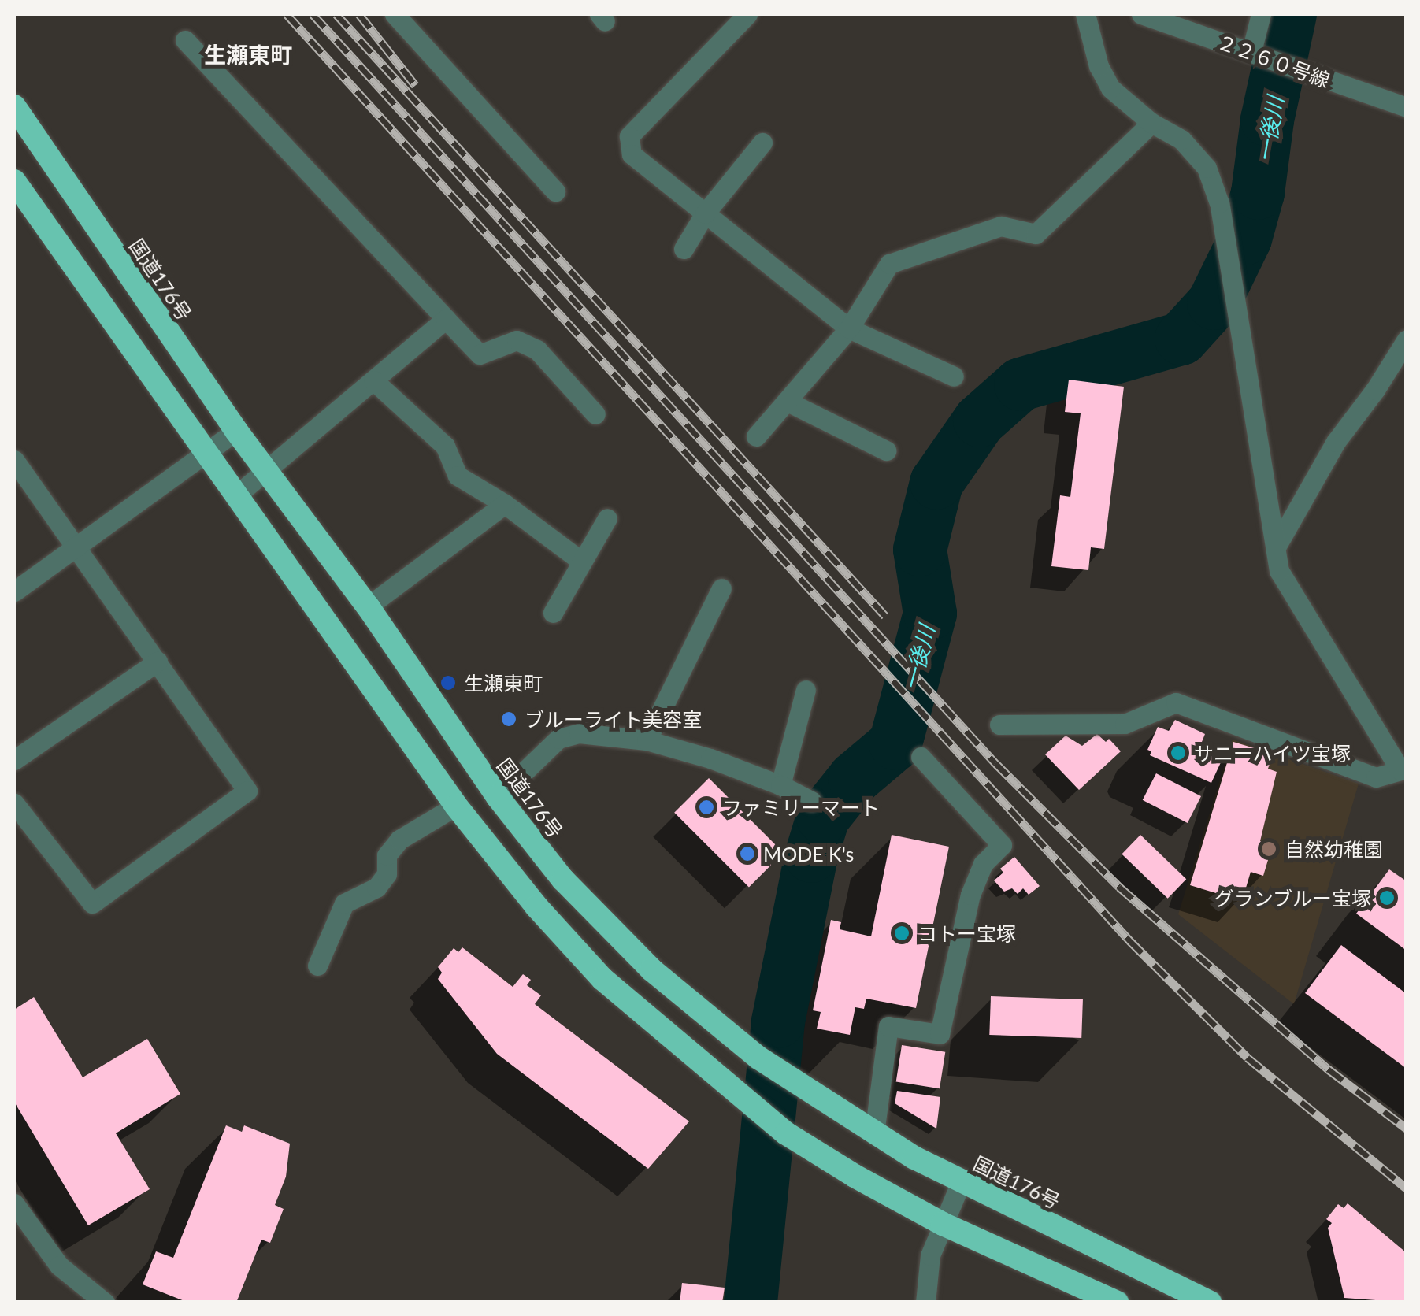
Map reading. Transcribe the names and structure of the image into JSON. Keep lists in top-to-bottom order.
{
  "streets": {
    "highway": ["国道176号"],
    "street": ["２２６０号線"]
  },
  "districts": ["生瀬東町"],
  "water": ["一後川"],
  "places": [
    "生瀬東町",
    "ブルーライト美容室",
    "サニーハイツ宝塚",
    "ファミリーマート",
    "自然幼稚園",
    "MODE K's",
    "グランブルー宝塚",
    "コトー宝塚"
  ]
}
